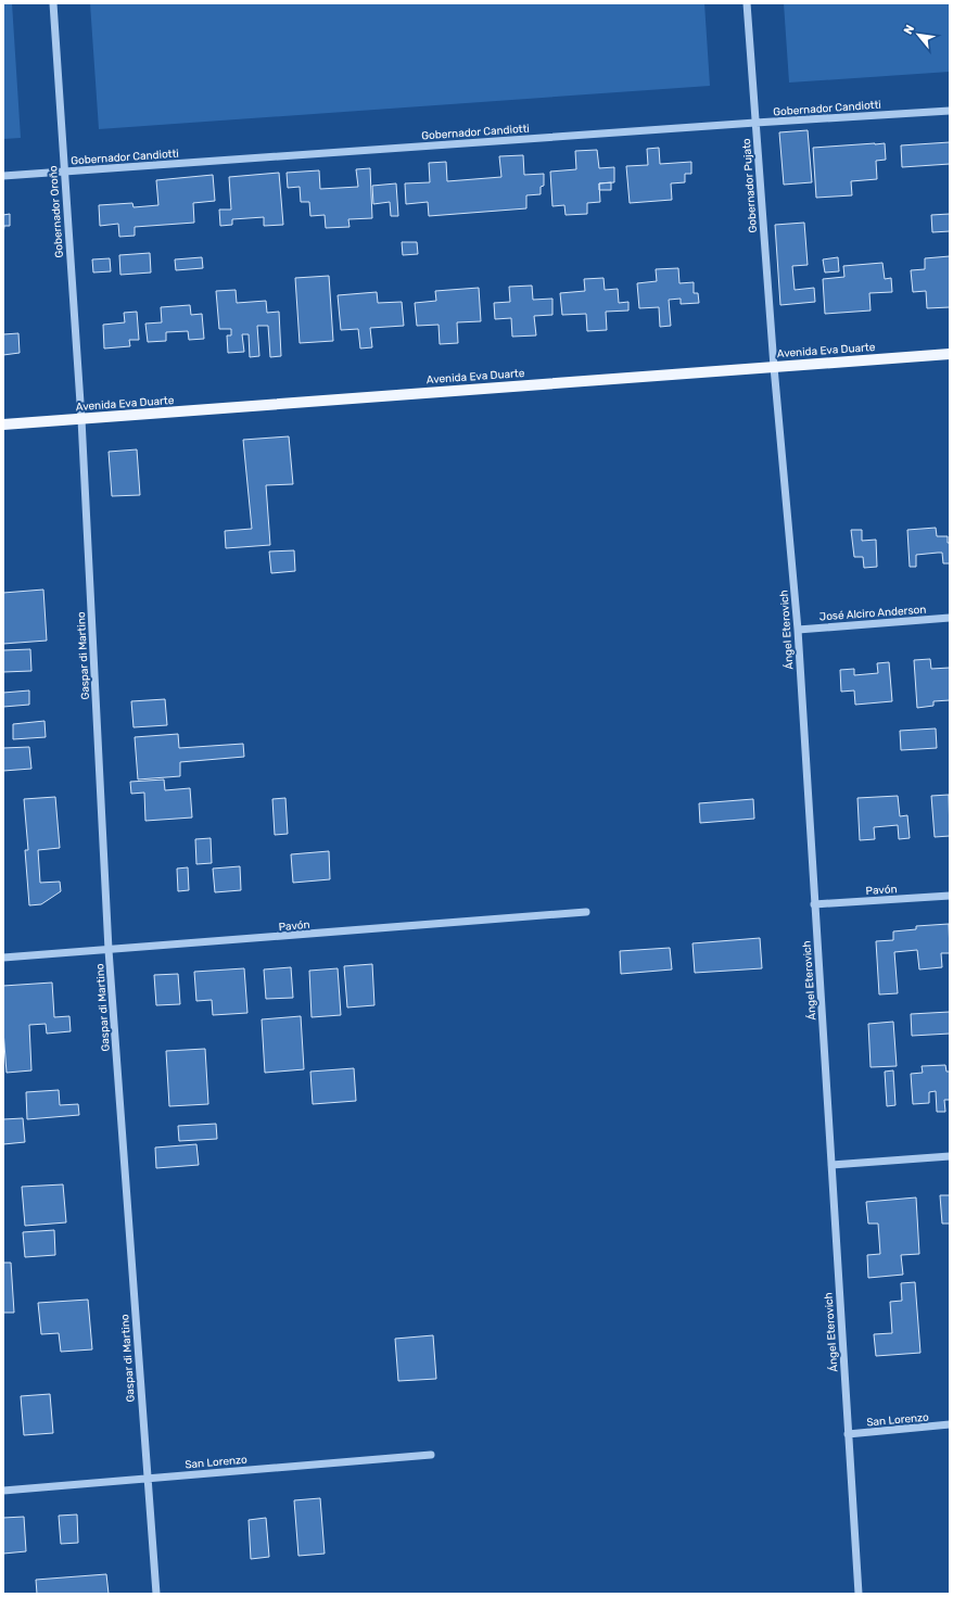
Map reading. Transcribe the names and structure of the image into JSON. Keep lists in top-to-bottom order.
{
  "streets": {
    "main road": ["Avenida Eva Duarte"],
    "street": [
      "Gobernador Candiotti",
      "Gobernador Pujato",
      "Gobernador Oroño",
      "José Alciro Anderson",
      "Ángel Eterovich",
      "Gaspar di Martino",
      "Pavón",
      "San Lorenzo"
    ]
  },
  "crossings": [
    ["Gobernador Candiotti", "Gobernador Pujato"],
    ["Gobernador Candiotti", "Gobernador Oroño"],
    ["Gobernador Pujato", "Avenida Eva Duarte"],
    ["Gobernador Pujato", "Ángel Eterovich"],
    ["Gobernador Oroño", "Avenida Eva Duarte"],
    ["Gobernador Oroño", "Gaspar di Martino"],
    ["Avenida Eva Duarte", "Ángel Eterovich"],
    ["Avenida Eva Duarte", "Gaspar di Martino"],
    ["José Alciro Anderson", "Ángel Eterovich"],
    ["Ángel Eterovich", "Pavón"],
    ["Ángel Eterovich", "San Lorenzo"],
    ["Gaspar di Martino", "Pavón"],
    ["Gaspar di Martino", "San Lorenzo"]
  ],
  "north": "top left"
}
